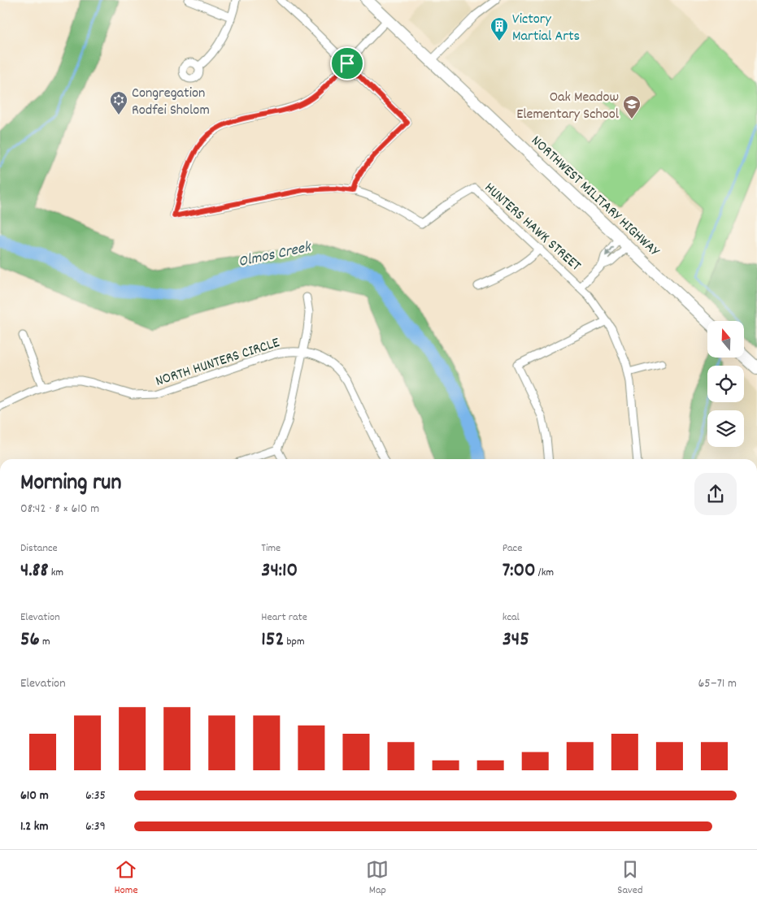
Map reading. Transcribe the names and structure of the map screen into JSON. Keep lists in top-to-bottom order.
{
  "streets": {
    "main road": ["NORTHWEST MILITARY HIGHWAY"],
    "street": ["HUNTERS HAWK STREET", "NORTH HUNTERS CIRCLE"]
  },
  "water": ["Olmos Creek"],
  "places": {
    "building": ["Victory Martial Arts"],
    "synagogue": ["Congregation Rodfei Sholom"],
    "school or university": ["Oak Meadow Elementary School"]
  },
  "north": "top",
  "page": {
    "heading": ["Morning run", "08:42 · 8 × 610 m"],
    "stats": [
      ["Distance", "4.88 km"],
      ["Time", "34:10"],
      ["Pace", "7:00 /km"],
      ["Elevation", "56 m"],
      ["Heart rate", "152 bpm"],
      ["kcal", "345"]
    ],
    "chart": ["Elevation", "65–71 m"],
    "list": [
      {
        "name": "610 m",
        "note": "6:35"
      },
      {
        "name": "1.2 km",
        "note": "6:39"
      }
    ],
    "tabs": ["Home", "Map", "Saved"]
  }
}
